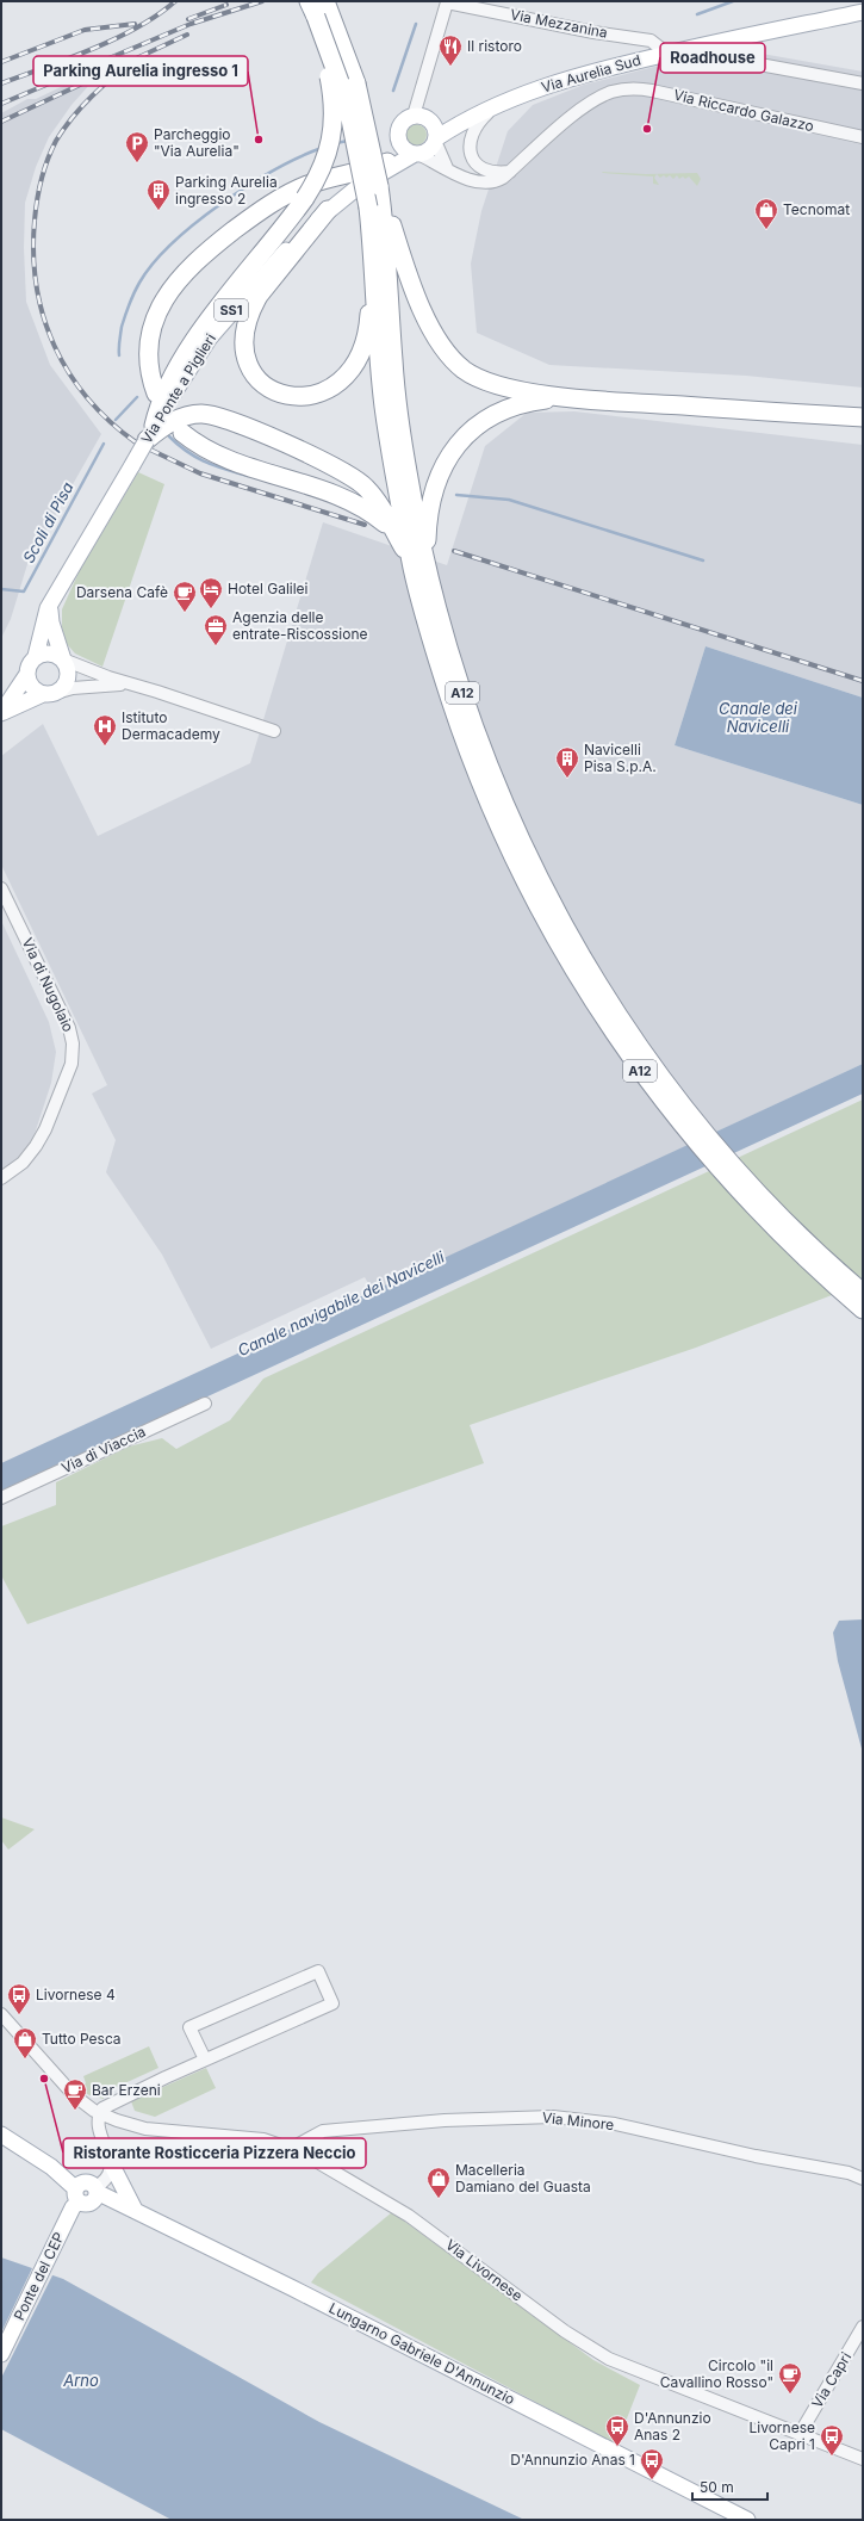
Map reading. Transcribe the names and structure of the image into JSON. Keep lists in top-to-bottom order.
{
  "streets": {
    "highway": ["A12"],
    "main road": [
      "Via Aurelia Sud",
      "SS1",
      "Via Ponte a Piglieri",
      "Ponte del CEP",
      "Lungarno Gabriele D'Annunzio"
    ],
    "street": [
      "Via Mezzanina",
      "Via Riccardo Galazzo",
      "Via di Nugolaio",
      "Via di Viaccia",
      "Via Minore",
      "Via Livornese",
      "Via Capri"
    ]
  },
  "crossings": [
    ["Via Mezzanina", "Via Aurelia Sud"],
    ["Via Mezzanina", "Via Riccardo Galazzo"],
    ["Via Mezzanina", "SS1"],
    ["Via Mezzanina", "Via Ponte a Piglieri"],
    ["Via Aurelia Sud", "SS1"],
    ["Via Riccardo Galazzo", "SS1"],
    ["Via Riccardo Galazzo", "Via Ponte a Piglieri"],
    ["SS1", "Via Ponte a Piglieri"],
    ["Via Minore", "Via Livornese"],
    ["Via Livornese", "Via Capri"]
  ],
  "water": [
    "Scoli di Pisa",
    "Canale dei Navicelli",
    "Canale navigabile dei Navicelli",
    "Arno"
  ],
  "places": {
    "restaurant": ["Il ristoro"],
    "other": ["Roadhouse", "Parking Aurelia ingresso 1", "Ristorante Rosticceria Pizzera Neccio"],
    "parking": ["Parcheggio \"Via Aurelia\""],
    "building": ["Parking Aurelia ingresso 2", "Navicelli Pisa S.p.A."],
    "shop": ["Tecnomat", "Tutto Pesca", "Macelleria Damiano del Guasta"],
    "hotel": ["Hotel Galilei"],
    "cafe": ["Darsena Cafè", "Bar Erzeni", "Circolo \"il Cavallino Rosso\""],
    "office": ["Agenzia delle entrate-Riscossione"],
    "hospital": ["Istituto Dermacademy"],
    "bus stop": [
      "Livornese 4",
      "D'Annunzio Anas 2",
      "Livornese Capri 1",
      "D'Annunzio Anas 1"
    ]
  },
  "scale_bar": "50 m"
}
